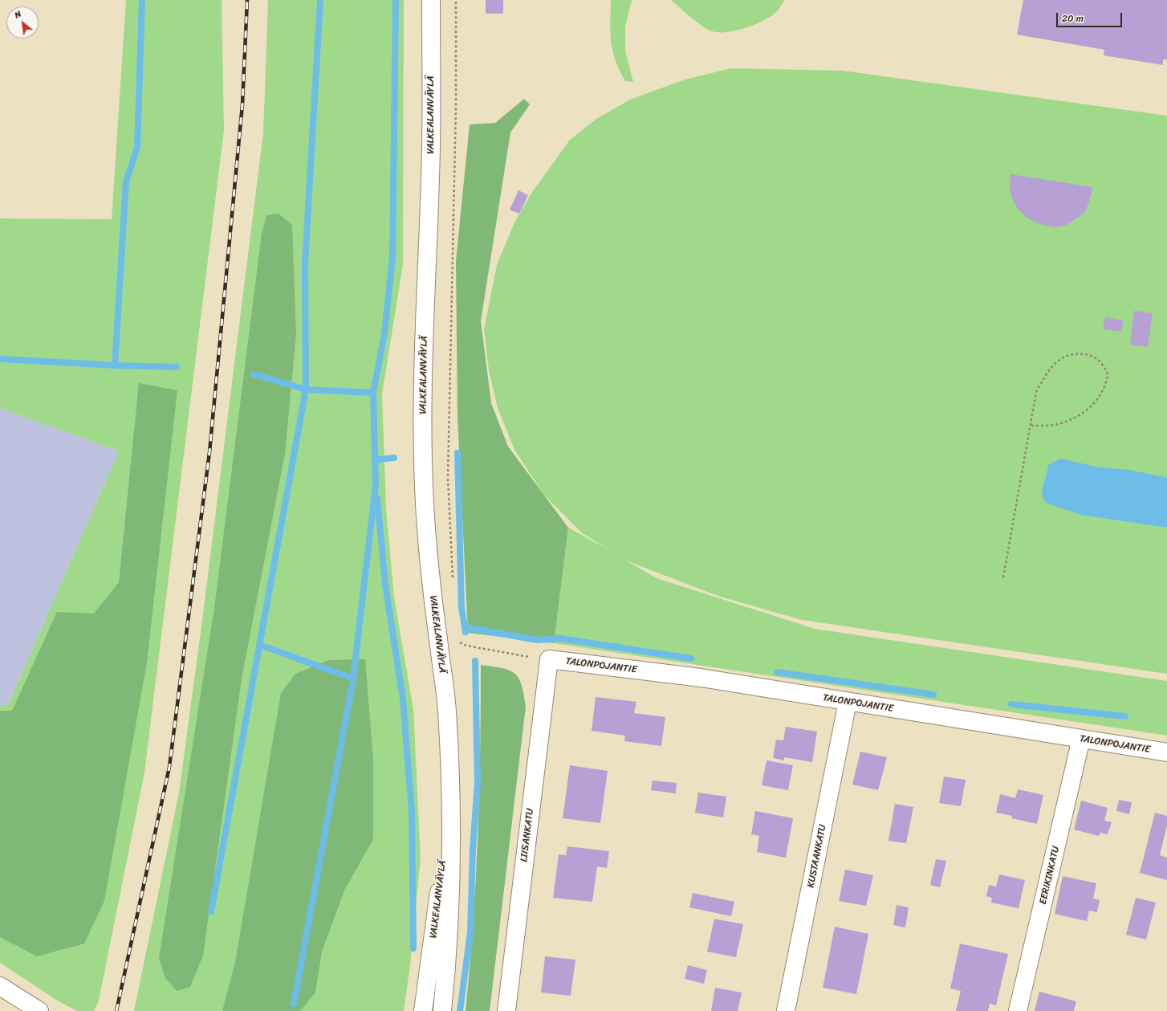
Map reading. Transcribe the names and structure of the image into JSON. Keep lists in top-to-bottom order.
{
  "streets": {
    "street": [
      "VALKEALANVÄYLÄ",
      "TALONPOJANTIE",
      "LIISANKATU",
      "KUSTAANKATU",
      "EERIKINKATU"
    ]
  },
  "crossings": [
    ["TALONPOJANTIE", "LIISANKATU"],
    ["TALONPOJANTIE", "KUSTAANKATU"],
    ["TALONPOJANTIE", "EERIKINKATU"]
  ],
  "scale_bar": "20 m",
  "north": "top left"
}
